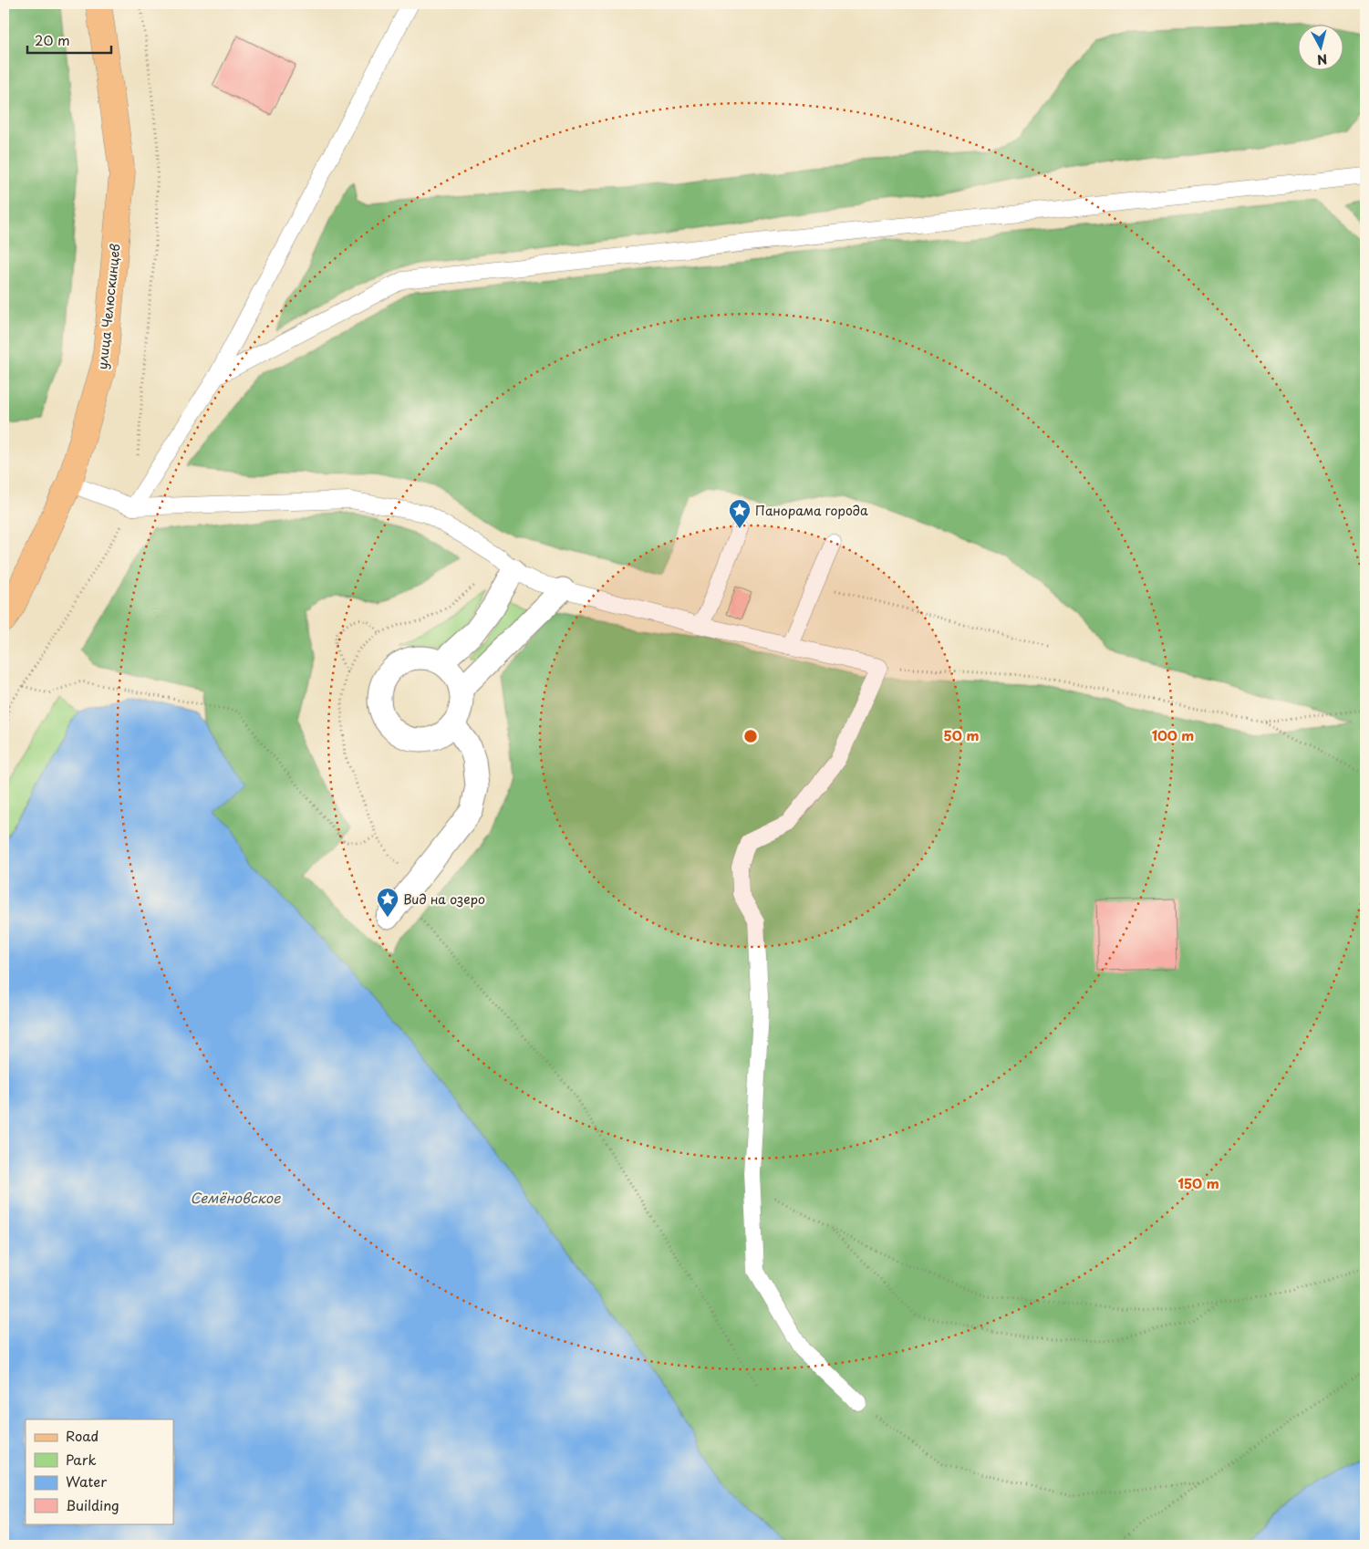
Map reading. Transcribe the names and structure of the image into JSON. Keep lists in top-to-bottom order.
{
  "streets": {
    "main road": ["улица Челюскинцев"]
  },
  "water": ["Семёновское"],
  "places": {
    "place": ["Панорама города", "Вид на озеро"]
  },
  "legend": [
    "Road",
    "Park",
    "Water",
    "Building"
  ],
  "scale_bar": "20 m",
  "north": "bottom",
  "rings": ["50 m", "100 m", "150 m"]
}
